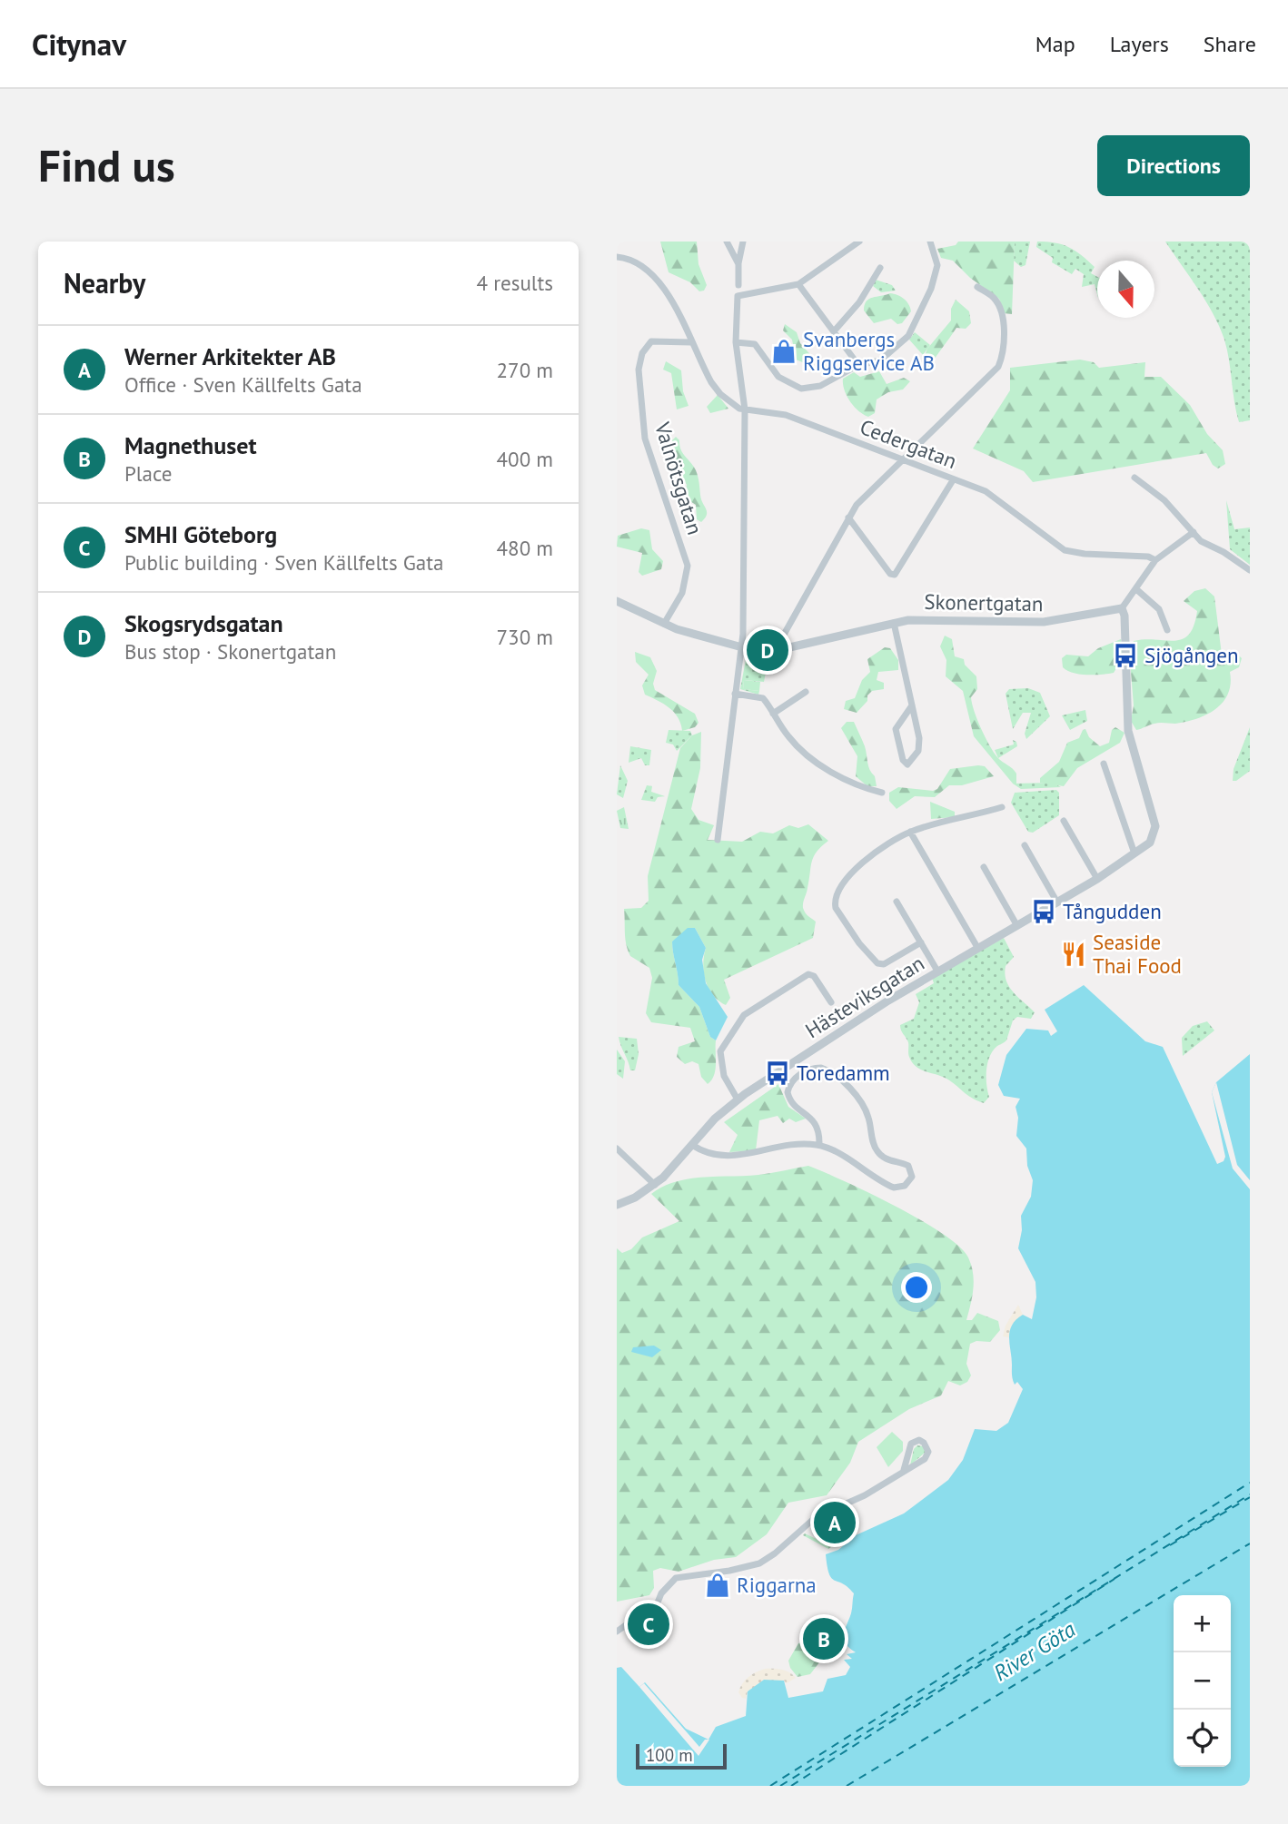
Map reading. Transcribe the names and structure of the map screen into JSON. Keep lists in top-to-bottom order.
{
  "streets": {
    "street": [
      "Cedergatan",
      "Valnötsgatan",
      "Skonertgatan",
      "Hästeviksgatan"
    ]
  },
  "crossings": [
    ["Valnötsgatan", "Skonertgatan"],
    ["Skonertgatan", "Hästeviksgatan"]
  ],
  "water": ["River Göta"],
  "places": {
    "shop": ["Svanbergs Riggservice AB", "Riggarna"],
    "bus stop": ["Sjögången", "Tångudden", "Toredamm"],
    "restaurant": ["Seaside Thai Food"]
  },
  "scale_bar": "100 m",
  "north": "bottom",
  "page": {
    "header": "Citynav",
    "nav": ["Map", "Layers", "Share"],
    "buttons": "Directions",
    "title": "Find us",
    "heading": ["Nearby", "4 results"],
    "list": [
      {
        "mark": "A",
        "name": "Werner Arkitekter AB",
        "note": "Office · Sven Källfelts Gata",
        "value": "270 m"
      },
      {
        "mark": "B",
        "name": "Magnethuset",
        "note": "Place",
        "value": "400 m"
      },
      {
        "mark": "C",
        "name": "SMHI Göteborg",
        "note": "Public building · Sven Källfelts Gata",
        "value": "480 m"
      },
      {
        "mark": "D",
        "name": "Skogsrydsgatan",
        "note": "Bus stop · Skonertgatan",
        "value": "730 m"
      }
    ],
    "pins": [
      "D",
      "A",
      "C",
      "B"
    ],
    "map_buttons": ["+", "−"],
    "scale": "100 m"
  }
}
